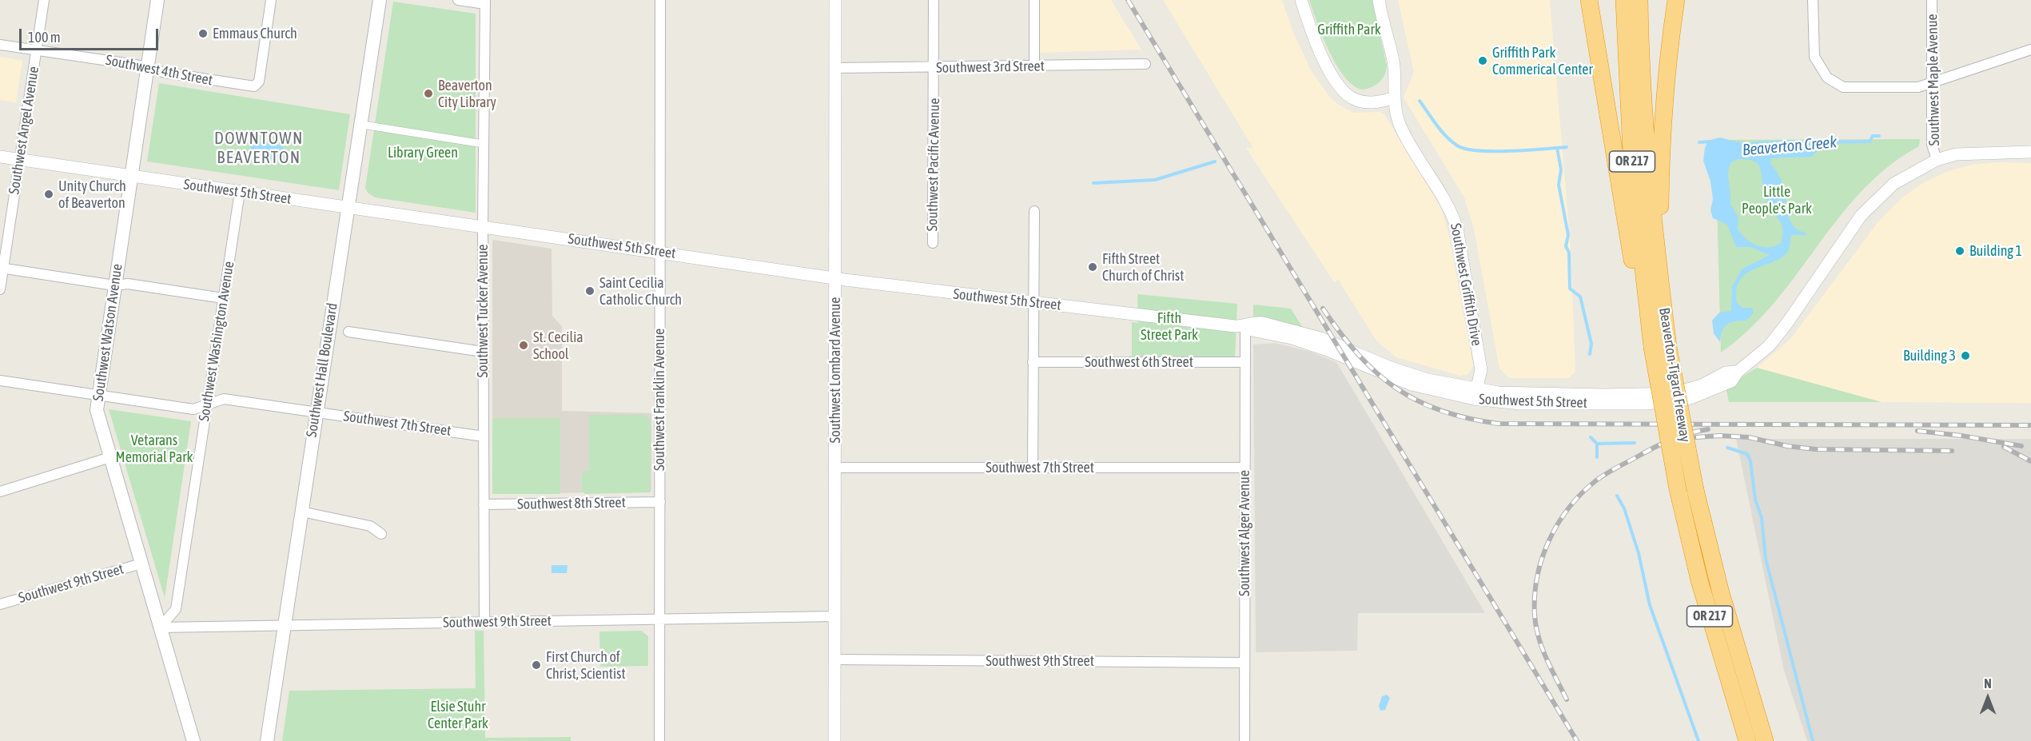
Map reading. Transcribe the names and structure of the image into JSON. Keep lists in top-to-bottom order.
{
  "streets": {
    "highway": ["OR 217", "Beaverton-Tigard Freeway"],
    "main road": ["Southwest Watson Avenue", "Southwest Hall Boulevard"],
    "street": [
      "Southwest 3rd Street",
      "Southwest 4th Street",
      "Southwest Maple Avenue",
      "Southwest Angel Avenue",
      "Southwest Pacific Avenue",
      "Southwest 5th Street",
      "Southwest Griffith Drive",
      "Southwest Tucker Avenue",
      "Southwest Washington Avenue",
      "Southwest 6th Street",
      "Southwest Lombard Avenue",
      "Southwest Franklin Avenue",
      "Southwest 7th Street",
      "Southwest 8th Street",
      "Southwest Alger Avenue",
      "Southwest 9th Street"
    ]
  },
  "crossings": [
    ["Southwest 3rd Street", "Southwest Pacific Avenue"],
    ["Southwest 3rd Street", "Southwest Lombard Avenue"],
    ["Southwest 4th Street", "Southwest Angel Avenue"],
    ["Southwest 4th Street", "Southwest Watson Avenue"],
    ["Southwest Maple Avenue", "Southwest 5th Street"],
    ["Southwest Angel Avenue", "Southwest 5th Street"],
    ["Southwest 5th Street", "Southwest Griffith Drive"],
    ["Southwest 5th Street", "Southwest Tucker Avenue"],
    ["Southwest 5th Street", "Southwest Watson Avenue"],
    ["Southwest 5th Street", "Southwest Washington Avenue"],
    ["Southwest 5th Street", "Southwest Hall Boulevard"],
    ["Southwest 5th Street", "Southwest Lombard Avenue"],
    ["Southwest 5th Street", "Southwest Franklin Avenue"],
    ["Southwest 5th Street", "Southwest Alger Avenue"],
    ["Southwest Tucker Avenue", "Southwest 7th Street"],
    ["Southwest Tucker Avenue", "Southwest 8th Street"],
    ["Southwest Tucker Avenue", "Southwest 9th Street"],
    ["Southwest Watson Avenue", "Southwest Washington Avenue"],
    ["Southwest Watson Avenue", "Southwest 7th Street"],
    ["Southwest Watson Avenue", "Southwest 9th Street"],
    ["Southwest Washington Avenue", "Southwest 7th Street"],
    ["Southwest Washington Avenue", "Southwest 9th Street"],
    ["Southwest 6th Street", "Southwest Alger Avenue"],
    ["Southwest Hall Boulevard", "Southwest 7th Street"],
    ["Southwest Hall Boulevard", "Southwest 9th Street"],
    ["Southwest Lombard Avenue", "Southwest 7th Street"],
    ["Southwest Lombard Avenue", "Southwest 9th Street"],
    ["Southwest Franklin Avenue", "Southwest 8th Street"],
    ["Southwest Franklin Avenue", "Southwest 9th Street"],
    ["Southwest 7th Street", "Southwest Alger Avenue"],
    ["Southwest Alger Avenue", "Southwest 9th Street"]
  ],
  "districts": ["DOWNTOWN BEAVERTON"],
  "water": ["Beaverton Creek"],
  "parks": [
    "Griffith Park",
    "Library Green",
    "Little People's Park",
    "Fifth Street Park",
    "Vetarans Memorial Park",
    "Elsie Stuhr Center Park"
  ],
  "places": [
    "Emmaus Church",
    "Griffith Park Commerical Center",
    "Beaverton City Library",
    "Unity Church of Beaverton",
    "Building 1",
    "Fifth Street Church of Christ",
    "Saint Cecilia Catholic Church",
    "St. Cecilia School",
    "Building 3",
    "First Church of Christ, Scientist"
  ],
  "scale_bar": "100 m",
  "north": "top"
}
